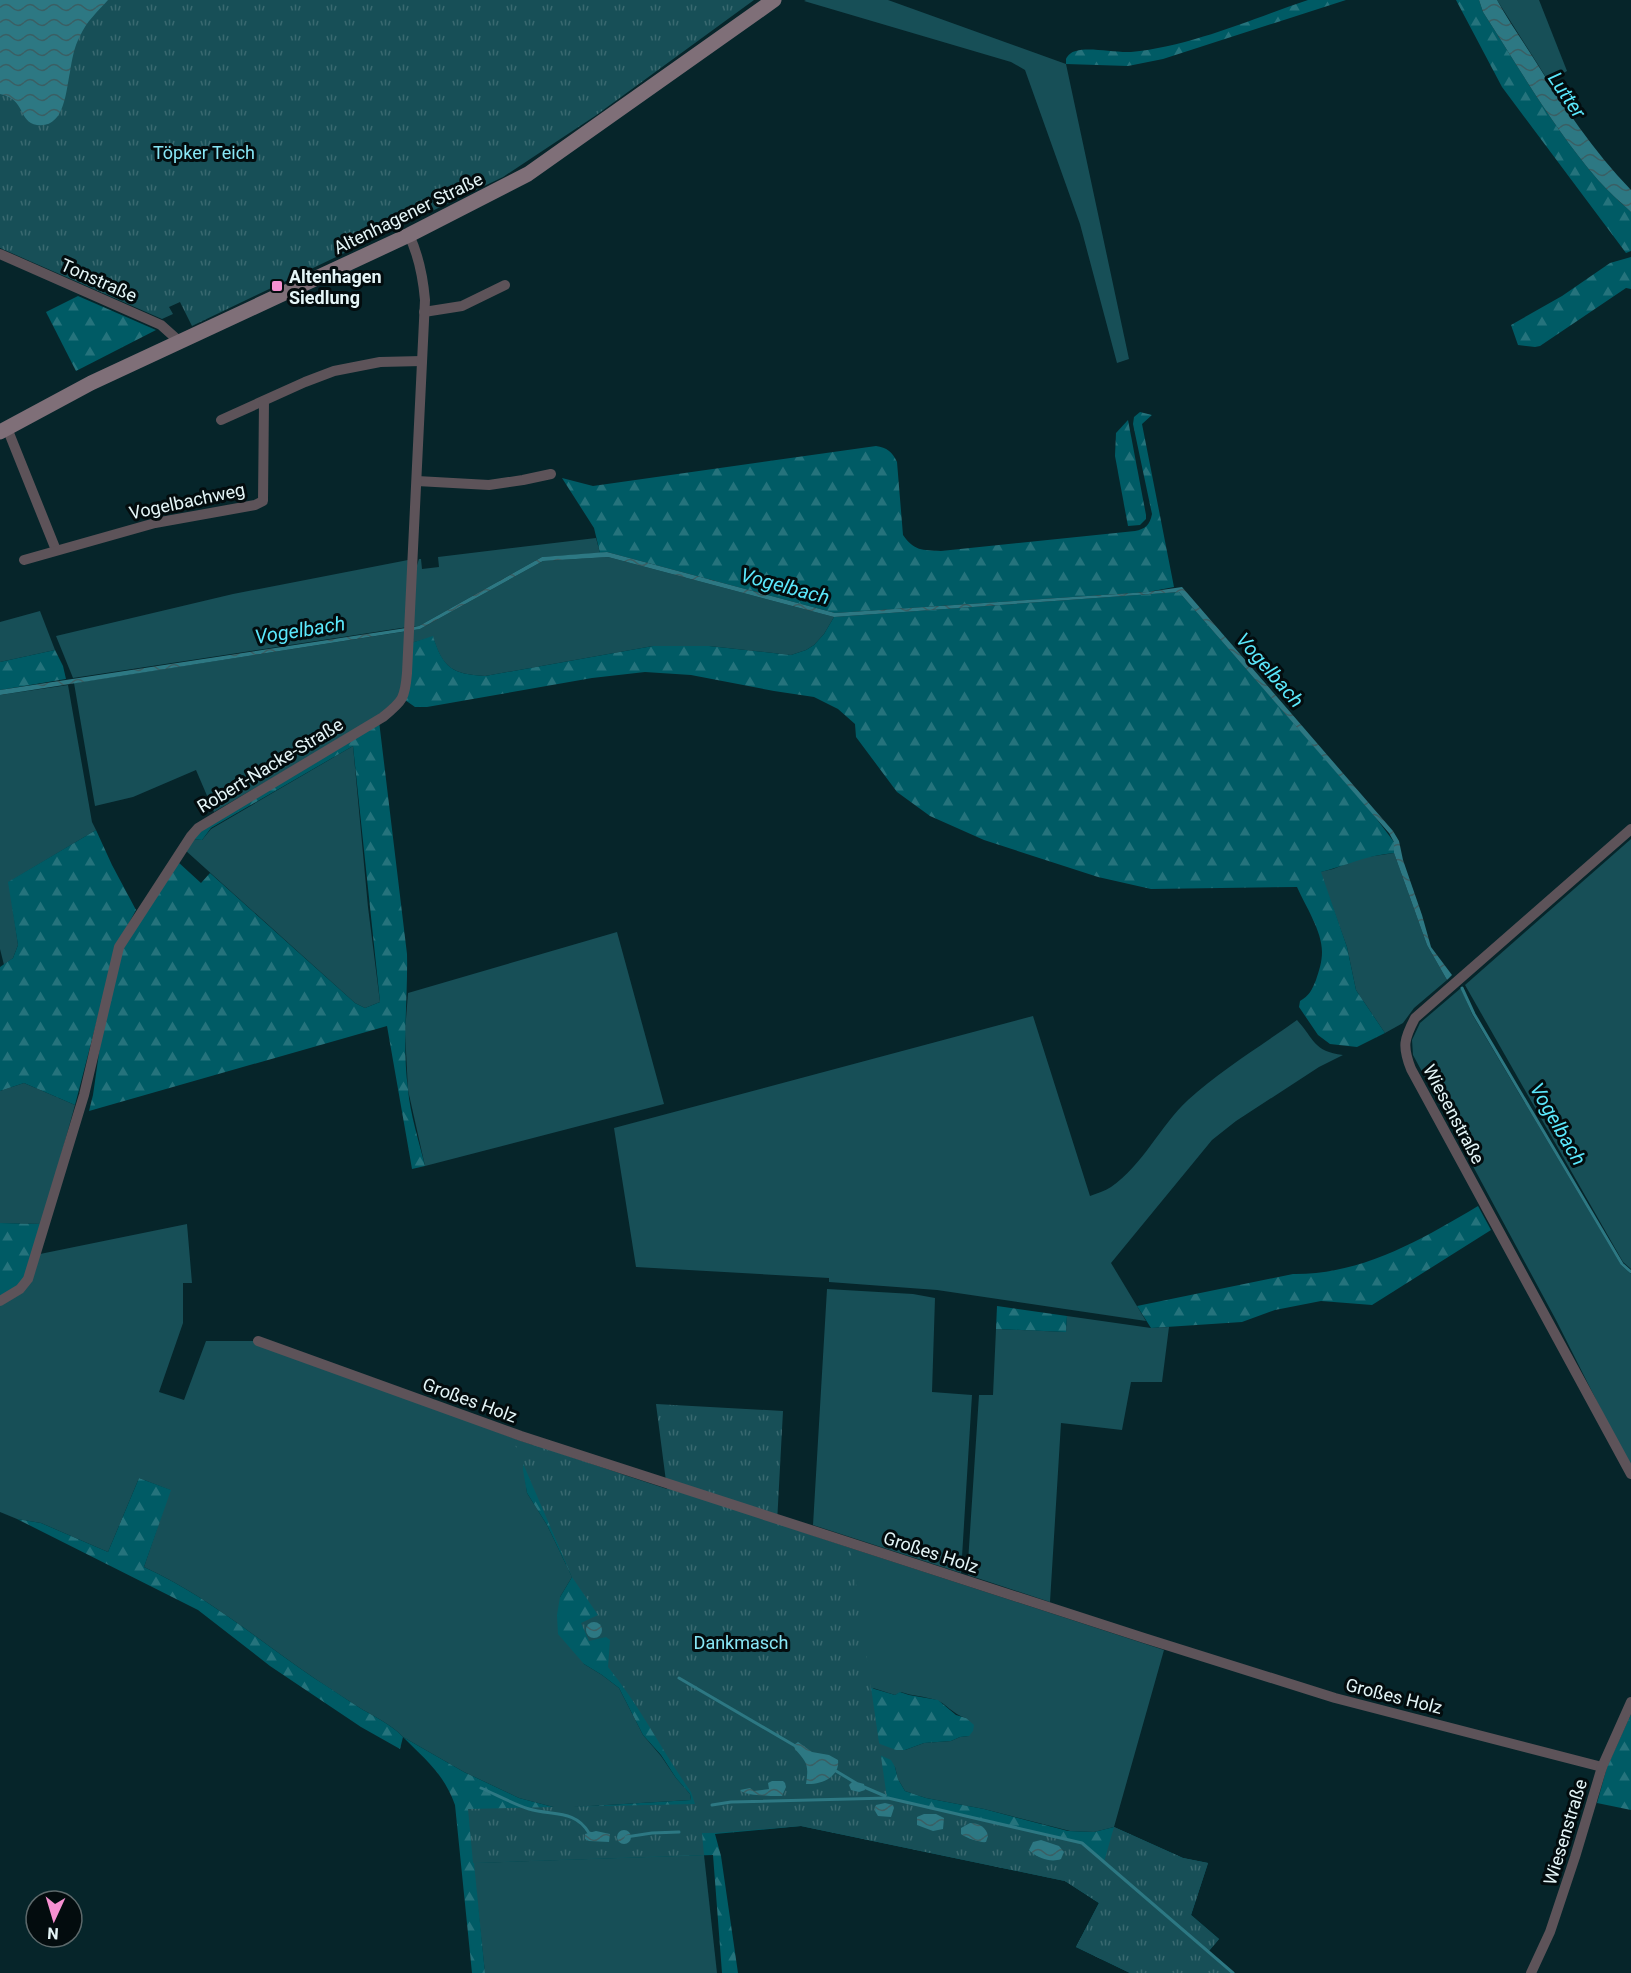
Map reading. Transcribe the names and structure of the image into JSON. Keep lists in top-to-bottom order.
{
  "streets": {
    "main road": ["Altenhagener Straße"],
    "street": [
      "Tonstraße",
      "Vogelbachweg",
      "Robert-Nacke-Straße",
      "Wiesenstraße",
      "Großes Holz"
    ]
  },
  "crossings": [
    ["Altenhagener Straße", "Tonstraße"],
    ["Altenhagener Straße", "Robert-Nacke-Straße"],
    ["Wiesenstraße", "Großes Holz"]
  ],
  "water": ["Lutter", "Vogelbach"],
  "parks": ["Töpker Teich", "Dankmasch"],
  "places": {
    "transit": ["Altenhagen Siedlung"]
  },
  "north": "bottom"
}
